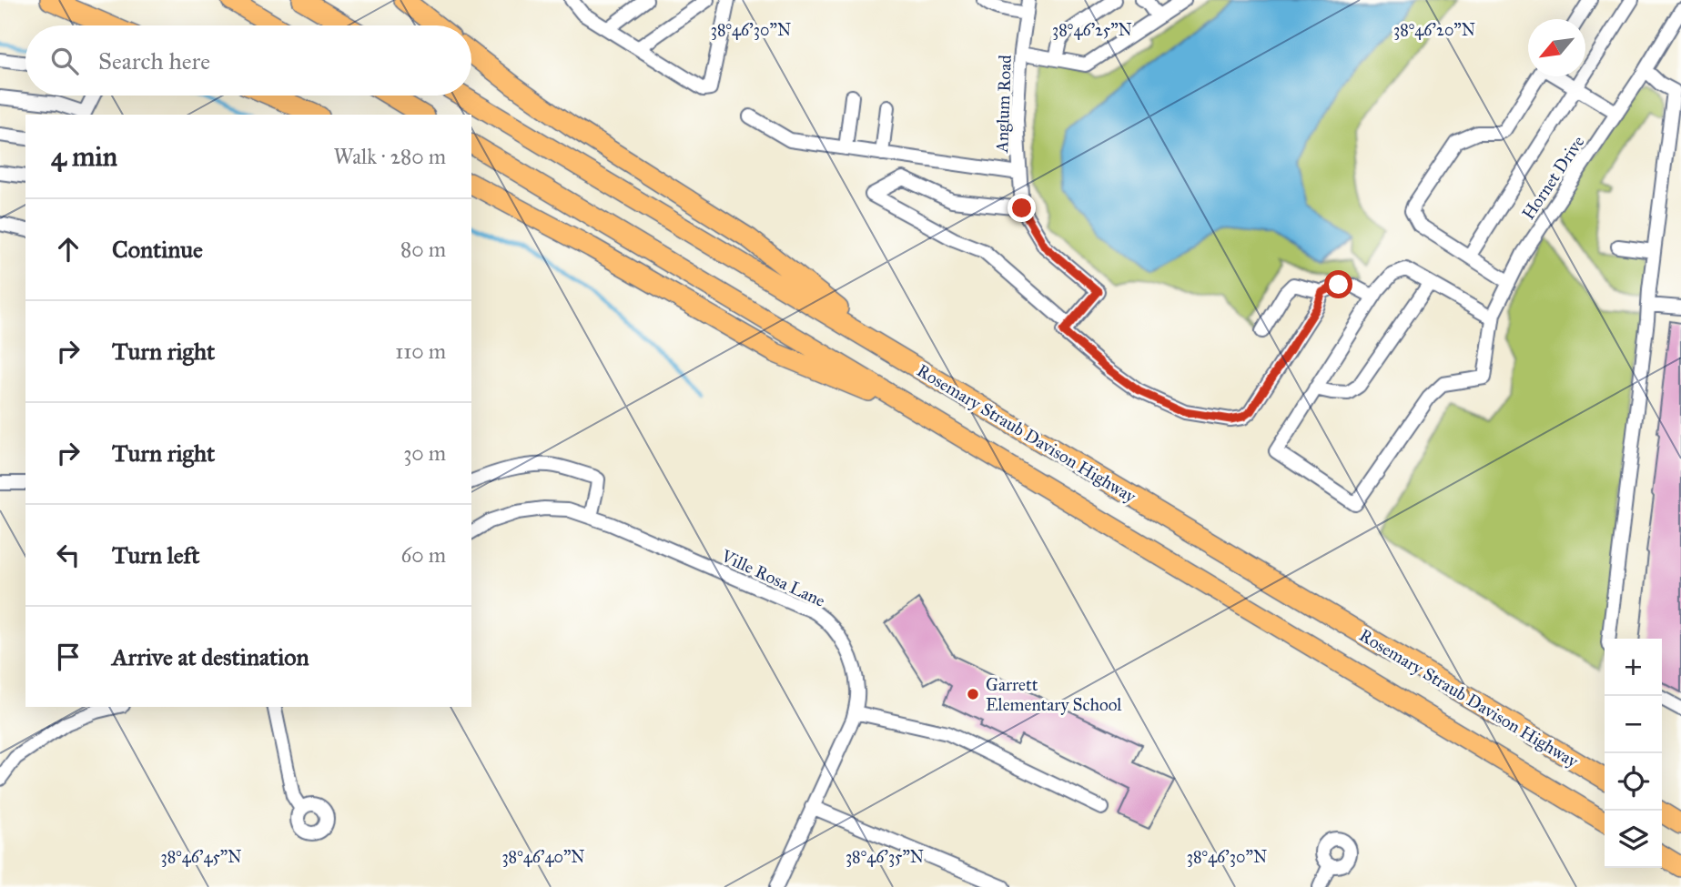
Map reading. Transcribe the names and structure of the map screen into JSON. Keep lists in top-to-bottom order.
{
  "streets": {
    "highway": ["Rosemary Straub Davison Highway"],
    "street": ["Anglum Road", "Hornet Drive", "Ville Rosa Lane"]
  },
  "places": ["Garrett Elementary School"],
  "north": "bottom left",
  "page": {
    "search": "Search here",
    "heading": ["4 min", "Walk · 280 m"],
    "list": [
      ["Continue", "80 m"],
      ["Turn right", "110 m"],
      ["Turn right", "30 m"],
      ["Turn left", "60 m"],
      "Arrive at destination"
    ],
    "map_buttons": ["+", "−"]
  },
  "coordinates": [
    "38°46'30\"N",
    "38°46'25\"N",
    "38°46'20\"N",
    "38°46'45\"N",
    "38°46'40\"N",
    "38°46'35\"N"
  ]
}
